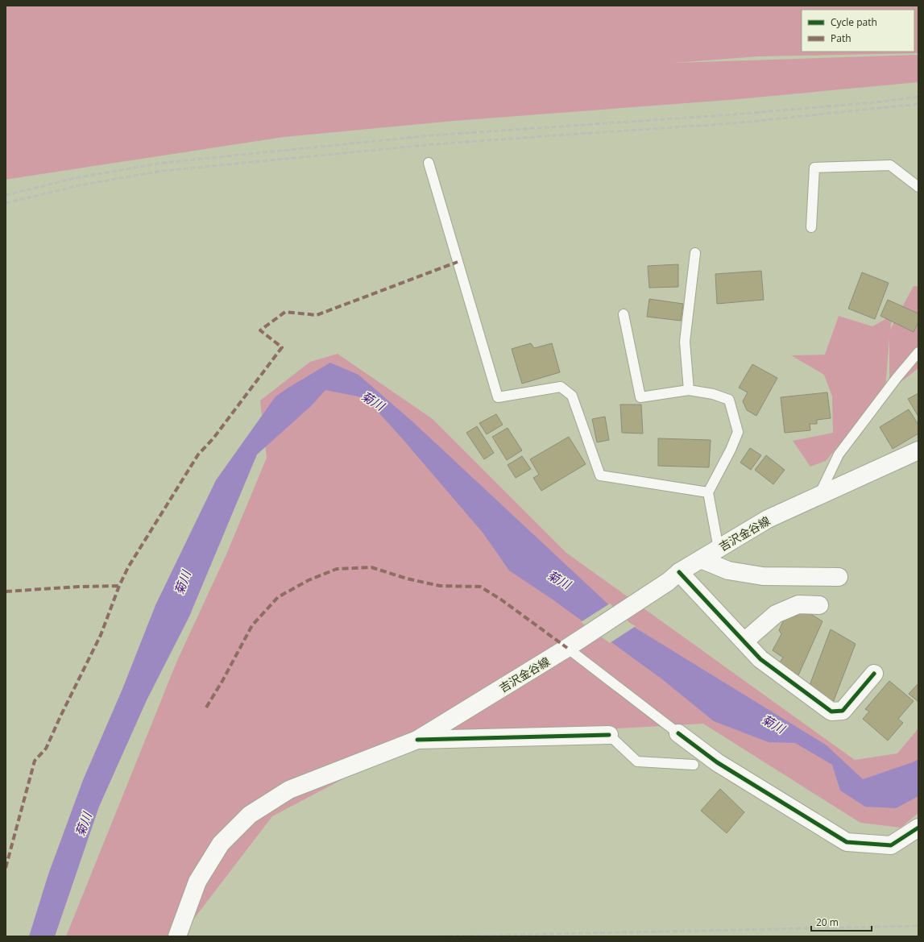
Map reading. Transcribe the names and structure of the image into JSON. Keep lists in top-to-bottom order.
{
  "streets": {
    "street": ["吉沢金谷線"]
  },
  "water": ["菊川"],
  "legend": ["Cycle path", "Path"],
  "scale_bar": "20 m"
}
